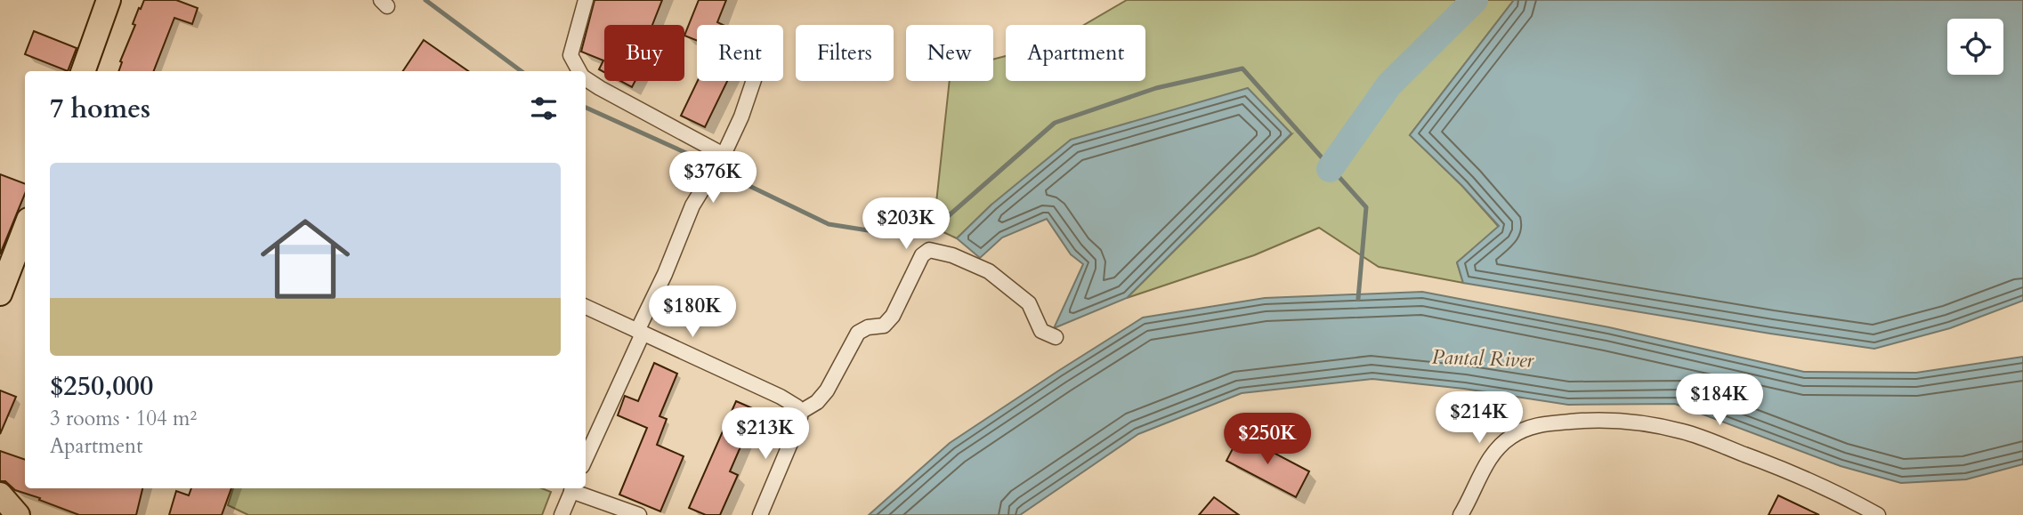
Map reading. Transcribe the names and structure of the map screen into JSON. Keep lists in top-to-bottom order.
{
  "water": ["Pantal River"],
  "page": {
    "chip": [
      "Buy",
      "Rent",
      "Filters",
      "New",
      "Apartment"
    ],
    "heading": "7 homes",
    "list": [
      {
        "name": "$250,000",
        "note": "3 rooms · 104 m² · Apartment"
      }
    ],
    "price": [
      "$376K",
      "$203K",
      "$180K",
      "$184K",
      "$214K",
      "$213K",
      "$250K"
    ]
  }
}
